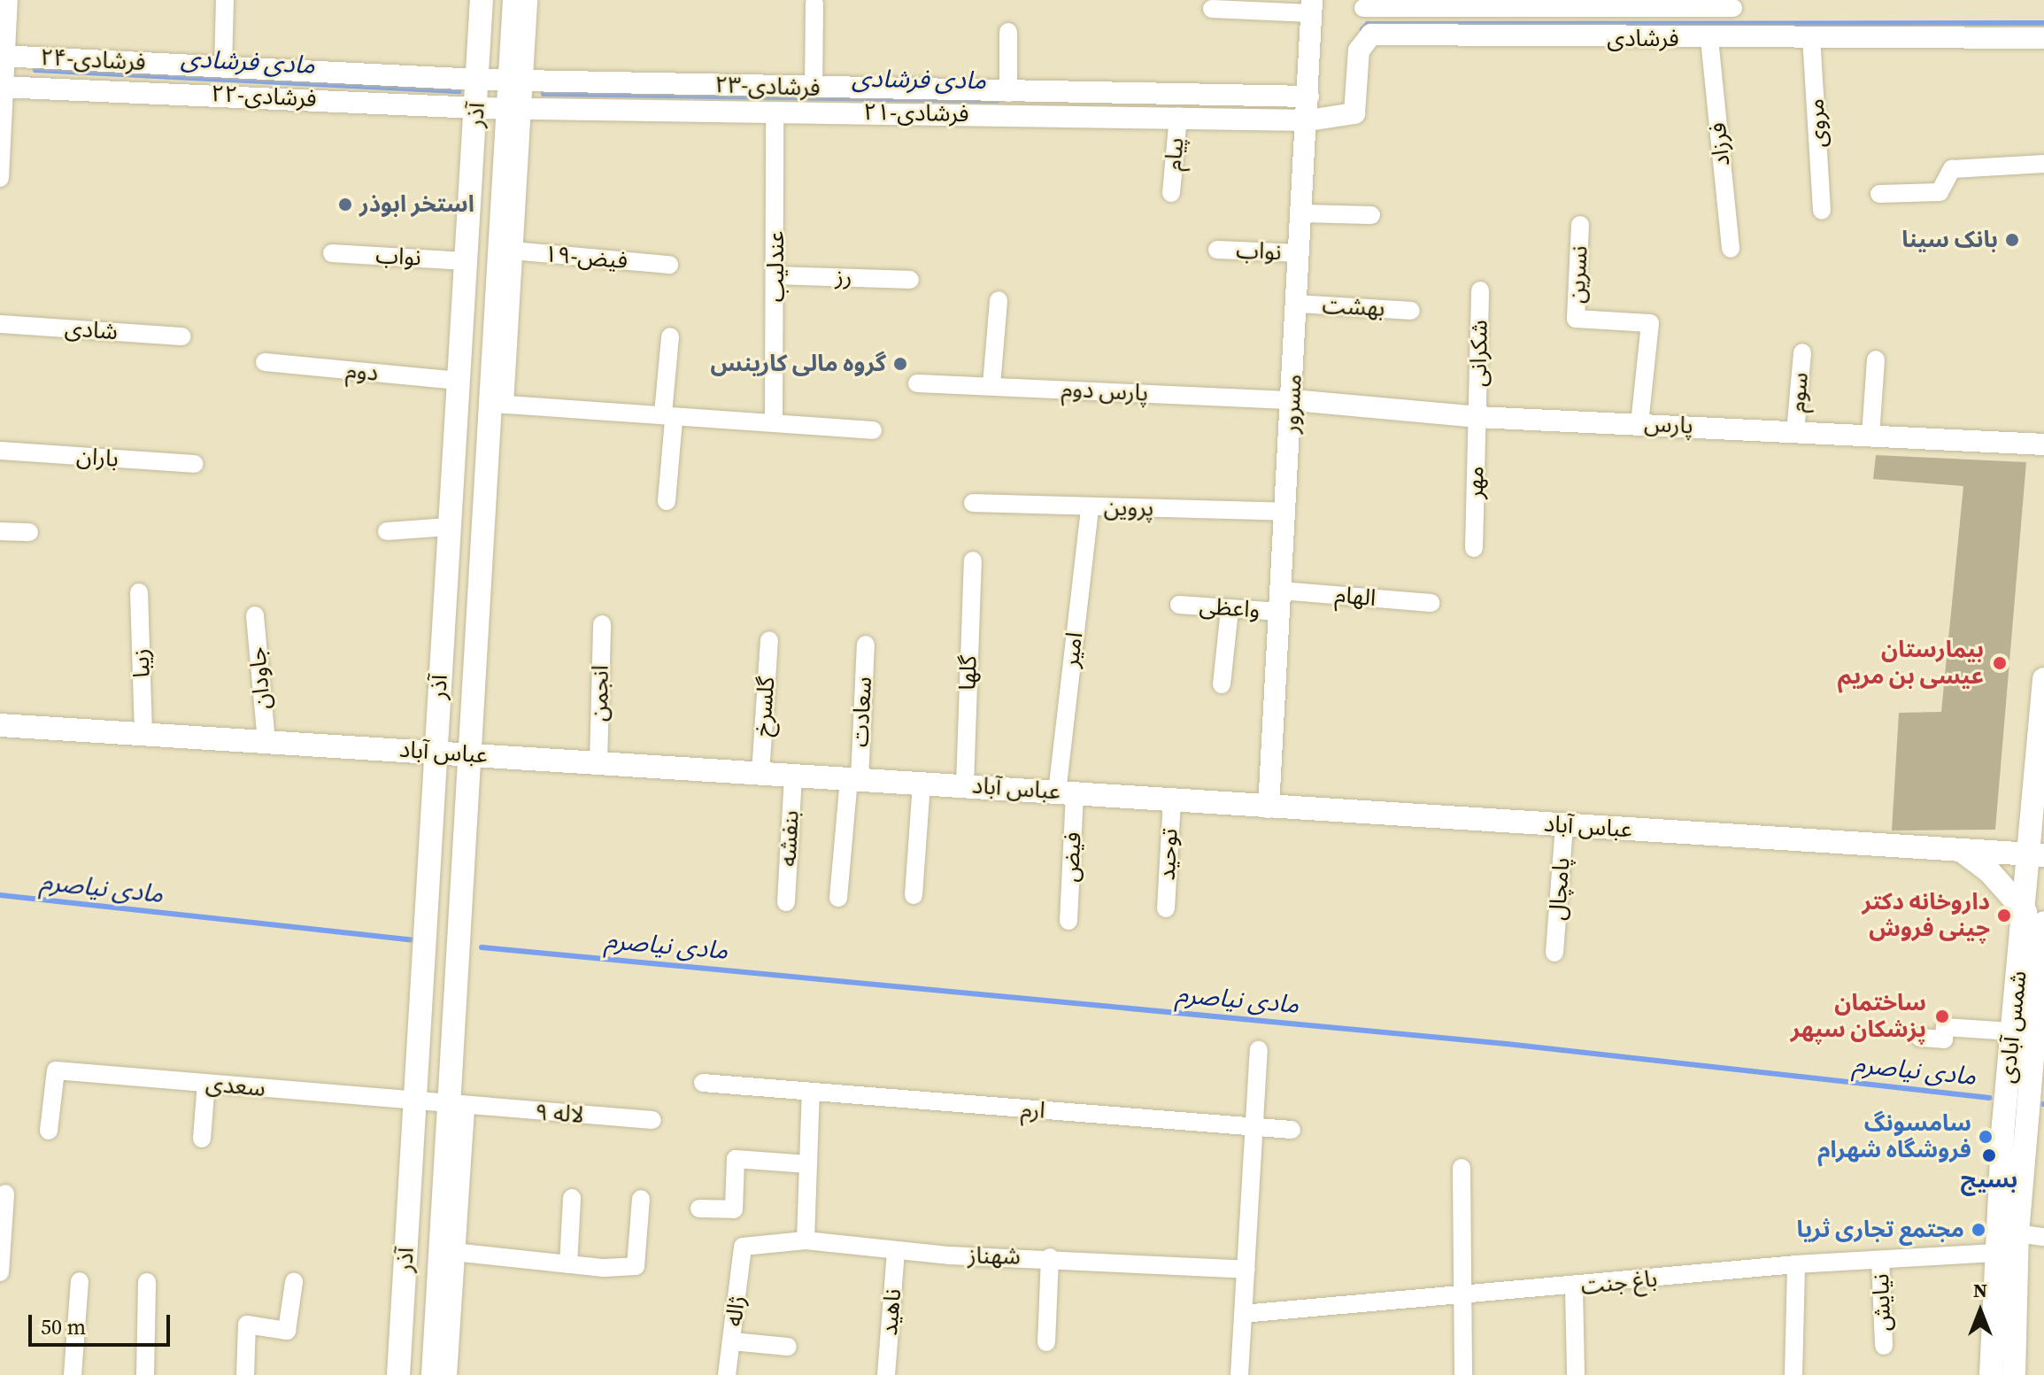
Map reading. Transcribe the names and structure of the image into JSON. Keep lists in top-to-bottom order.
{
  "streets": {
    "main road": ["آذر", "عباس آباد", "شمس آبادی"],
    "street": [
      "فرشادی",
      "۲۴-فرشادی",
      "۲۳-فرشادی",
      "۲۲-فرشادی",
      "۲۱-فرشادی",
      "مروی",
      "فرزاد",
      "پیام",
      "نواب",
      "۱۹-فیض",
      "عندلیب",
      "نسرین",
      "رز",
      "بهشت",
      "شادی",
      "شکرانی",
      "دوم",
      "پارس دوم",
      "سوم",
      "مسرور",
      "پارس",
      "باران",
      "مهر",
      "پروین",
      "الهام",
      "واعظی",
      "امیر",
      "زیبا",
      "گلها",
      "جاودان",
      "انجمن",
      "گلسرخ",
      "سعادت",
      "بنفشه",
      "توحید",
      "فیض",
      "پامچال",
      "سعدی",
      "ارم",
      "۹ لاله",
      "شهناز",
      "باغ جنت",
      "نیایش",
      "ژاله",
      "ناهید"
    ]
  },
  "crossings": [
    ["فرشادی", "۲۱-فرشادی"],
    ["فرشادی", "مروی"],
    ["فرشادی", "فرزاد"],
    ["فرشادی", "مسرور"],
    ["۲۴-فرشادی", "۲۳-فرشادی"],
    ["۲۴-فرشادی", "آذر"],
    ["۲۳-فرشادی", "آذر"],
    ["۲۳-فرشادی", "مسرور"],
    ["۲۲-فرشادی", "۲۱-فرشادی"],
    ["۲۲-فرشادی", "آذر"],
    ["۲۱-فرشادی", "آذر"],
    ["۲۱-فرشادی", "پیام"],
    ["۲۱-فرشادی", "عندلیب"],
    ["۲۱-فرشادی", "مسرور"],
    ["آذر", "نواب"],
    ["آذر", "۱۹-فیض"],
    ["آذر", "دوم"],
    ["آذر", "عباس آباد"],
    ["آذر", "سعدی"],
    ["آذر", "۹ لاله"],
    ["نواب", "مسرور"],
    ["عندلیب", "رز"],
    ["نسرین", "پارس"],
    ["بهشت", "مسرور"],
    ["شکرانی", "پارس"],
    ["شکرانی", "مهر"],
    ["پارس دوم", "مسرور"],
    ["پارس دوم", "پارس"],
    ["سوم", "پارس"],
    ["مسرور", "پارس"],
    ["مسرور", "پروین"],
    ["مسرور", "الهام"],
    ["مسرور", "واعظی"],
    ["مسرور", "عباس آباد"],
    ["پارس", "مهر"],
    ["پروین", "امیر"],
    ["الهام", "واعظی"],
    ["امیر", "عباس آباد"],
    ["امیر", "فیض"],
    ["زیبا", "عباس آباد"],
    ["گلها", "عباس آباد"],
    ["جاودان", "عباس آباد"],
    ["انجمن", "عباس آباد"],
    ["گلسرخ", "عباس آباد"],
    ["سعادت", "عباس آباد"],
    ["عباس آباد", "بنفشه"],
    ["عباس آباد", "توحید"],
    ["عباس آباد", "فیض"],
    ["عباس آباد", "پامچال"],
    ["عباس آباد", "شمس آبادی"],
    ["شمس آبادی", "باغ جنت"],
    ["سعدی", "۹ لاله"],
    ["شهناز", "ژاله"],
    ["شهناز", "ناهید"],
    ["باغ جنت", "نیایش"]
  ],
  "water": ["مادی فرشادی", "مادی نیاصرم"],
  "places": [
    "استخر ابوذر",
    "بانک سینا",
    "گروه مالی کارینس",
    "بیمارستان عیسی بن مریم",
    "داروخانه دکتر چینی فروش",
    "ساختمان پزشکان سپهر",
    "سامسونگ فروشگاه شهرام",
    "بسیج",
    "مجتمع تجاری ثریا"
  ],
  "scale_bar": "50 m",
  "north": "top"
}
